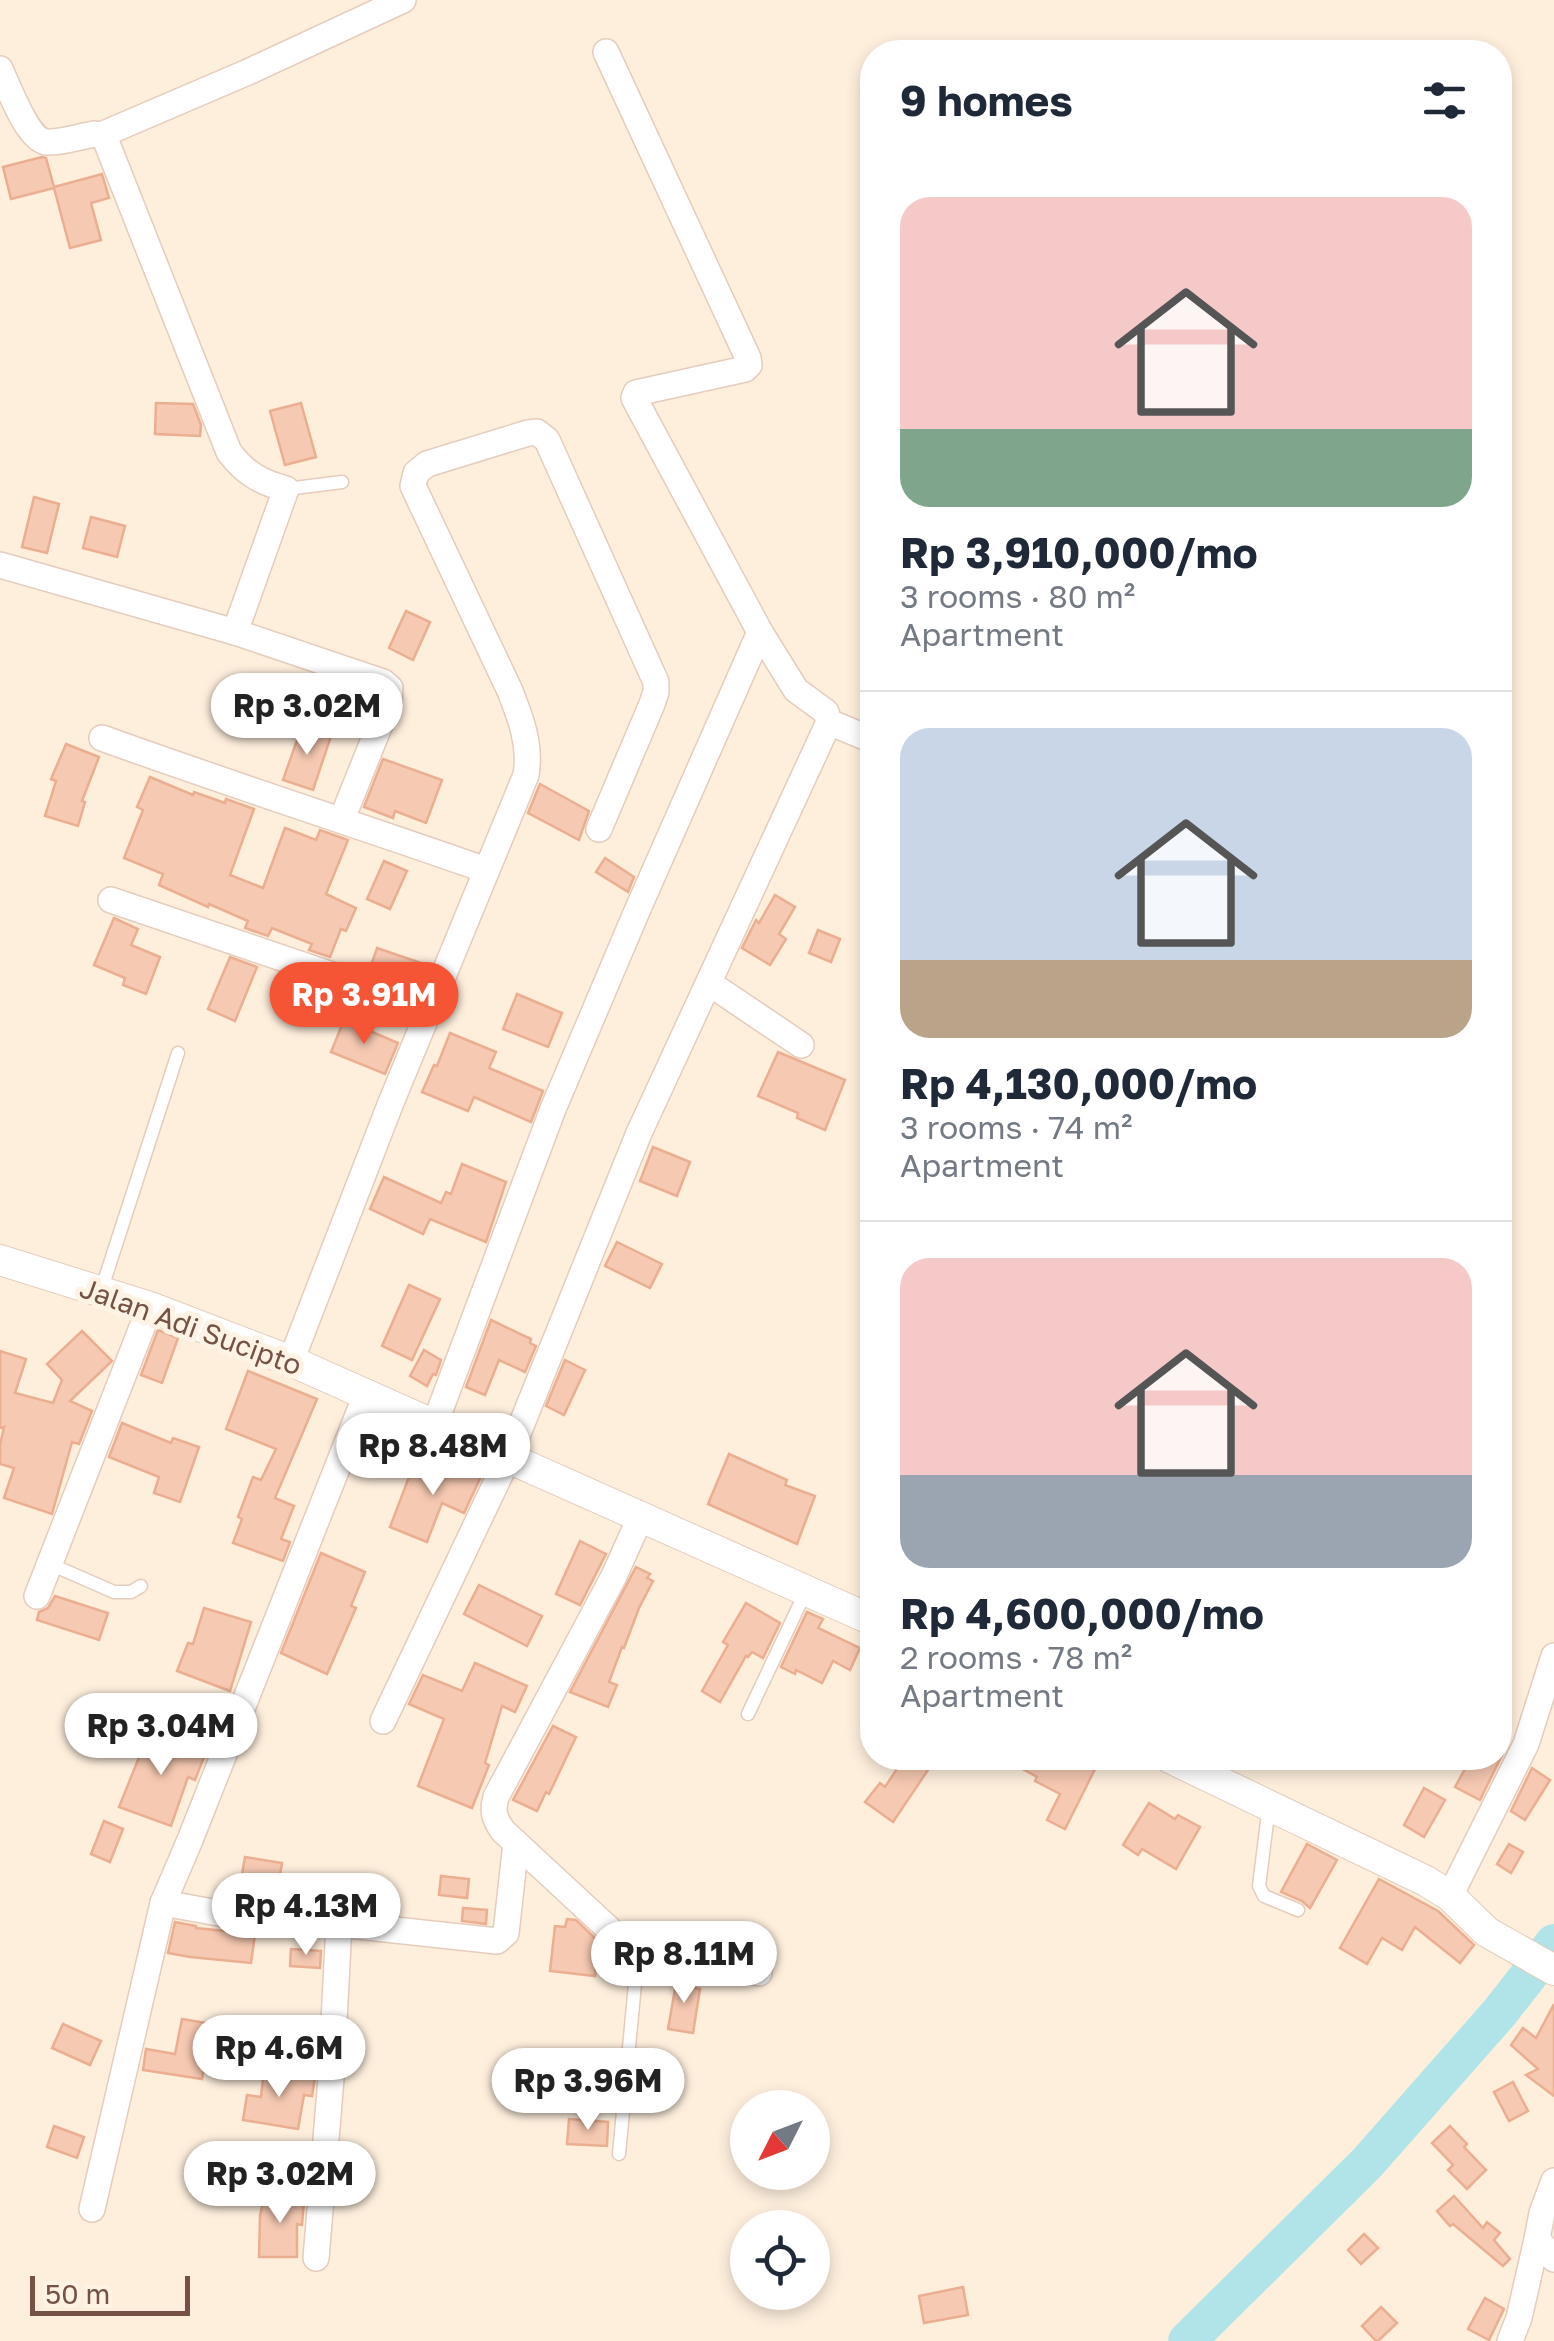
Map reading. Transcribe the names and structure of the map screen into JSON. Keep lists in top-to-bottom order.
{
  "streets": {
    "street": ["Jalan Adi Sucipto"]
  },
  "scale_bar": "50 m",
  "north": "bottom left",
  "page": {
    "heading": "9 homes",
    "list": [
      {
        "name": "Rp 3,910,000/mo",
        "note": "3 rooms · 80 m² · Apartment"
      },
      {
        "name": "Rp 4,130,000/mo",
        "note": "3 rooms · 74 m² · Apartment"
      },
      {
        "name": "Rp 4,600,000/mo",
        "note": "2 rooms · 78 m² · Apartment"
      }
    ],
    "price": [
      "Rp 3.02M",
      "Rp 3.91M",
      "Rp 8.48M",
      "Rp 3.04M",
      "Rp 4.13M",
      "Rp 8.11M",
      "Rp 4.6M",
      "Rp 3.96M",
      "Rp 3.02M"
    ],
    "scale": "50 m"
  }
}
